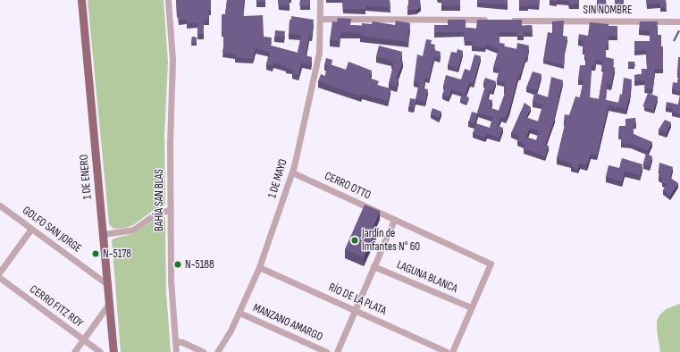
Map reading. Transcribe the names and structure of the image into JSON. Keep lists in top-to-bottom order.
{
  "streets": {
    "main road": ["1 DE ENERO"],
    "street": [
      "SIN NOMBRE",
      "1 DE MAYO",
      "CERRO OTTO",
      "BAHÍA SAN BLAS",
      "GOLFO SAN JORGE",
      "LAGUNA BLANCA",
      "RÍO DE LA PLATA",
      "CERRO FITZ ROY",
      "MANZANO AMARGO"
    ]
  },
  "crossings": [
    ["1 DE ENERO", "GOLFO SAN JORGE"],
    ["1 DE MAYO", "CERRO OTTO"],
    ["1 DE MAYO", "RÍO DE LA PLATA"],
    ["1 DE MAYO", "MANZANO AMARGO"],
    ["CERRO OTTO", "LAGUNA BLANCA"]
  ],
  "places": ["Jardín de Imfantes N° 60", "N-5178", "N-5188"]
}
